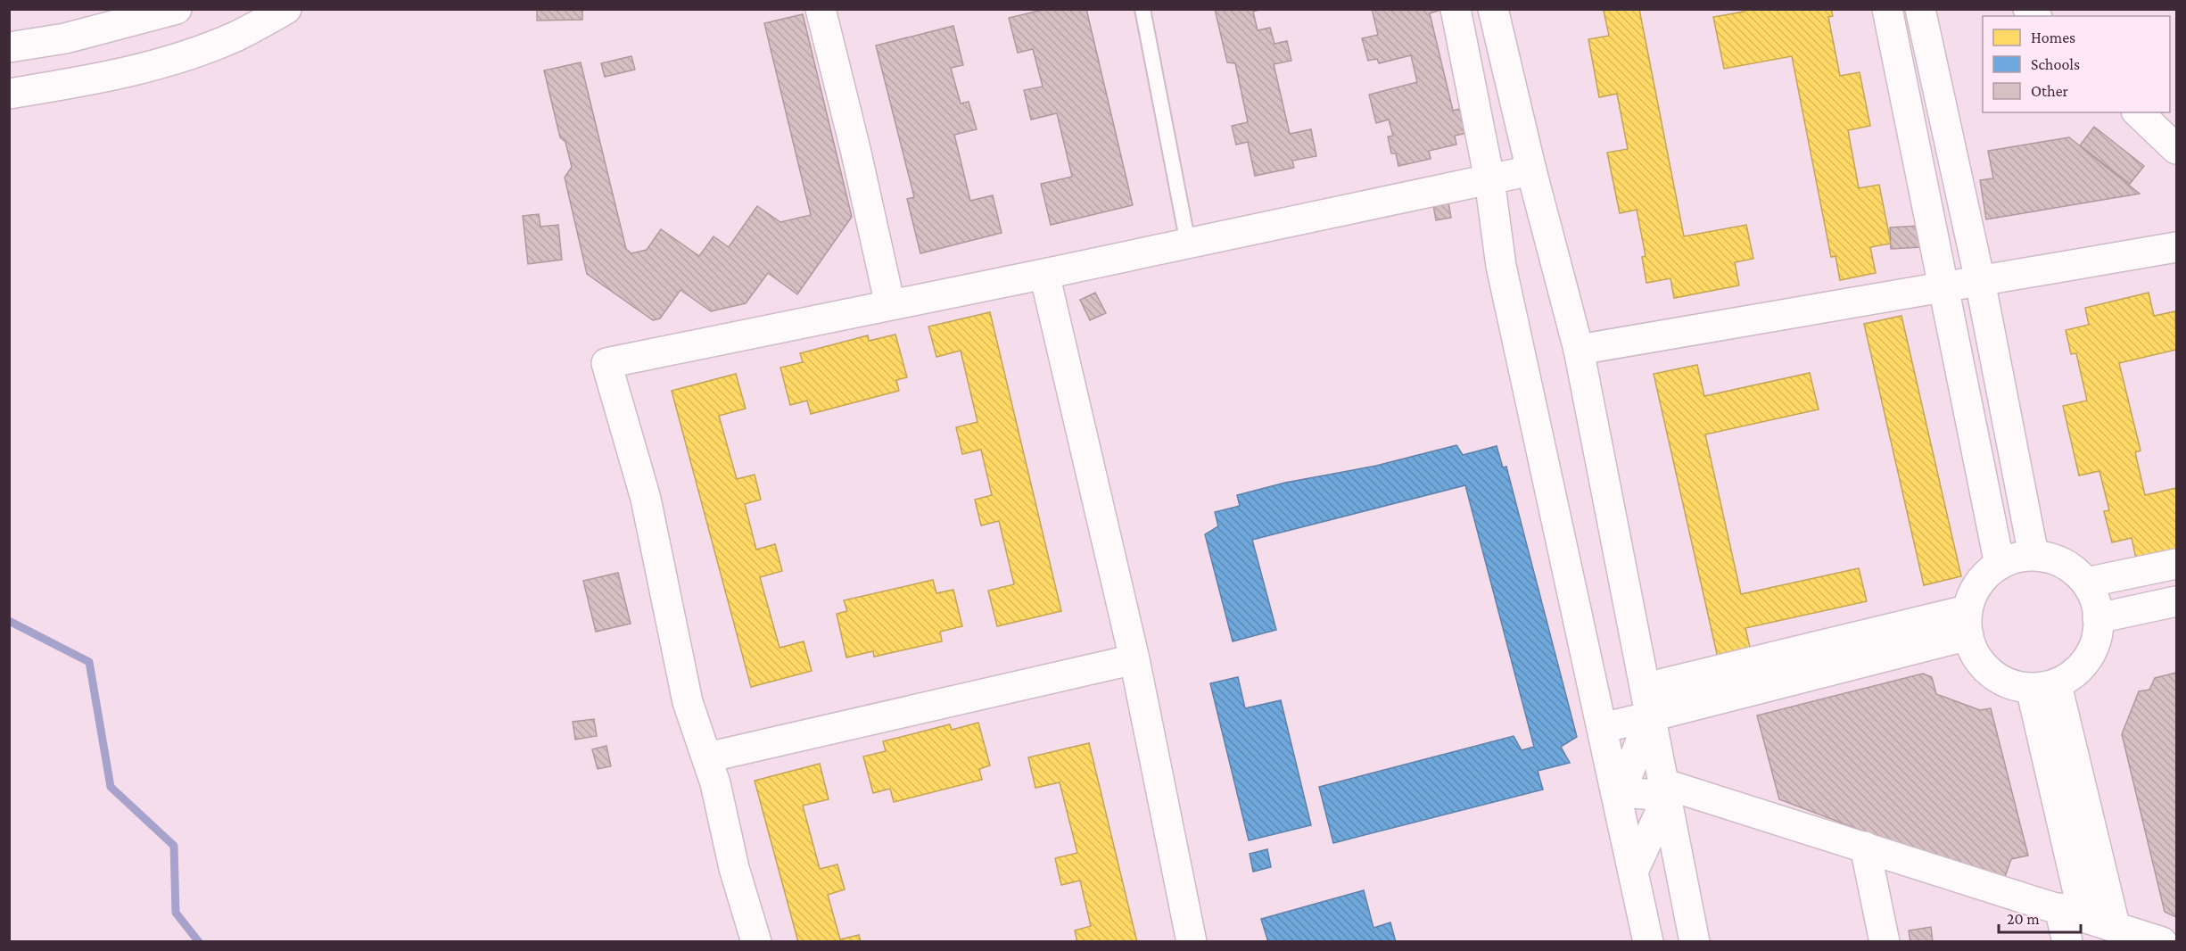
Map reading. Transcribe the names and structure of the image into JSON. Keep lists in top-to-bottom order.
{
  "legend": ["Homes", "Schools", "Other"],
  "scale_bar": "20 m"
}
